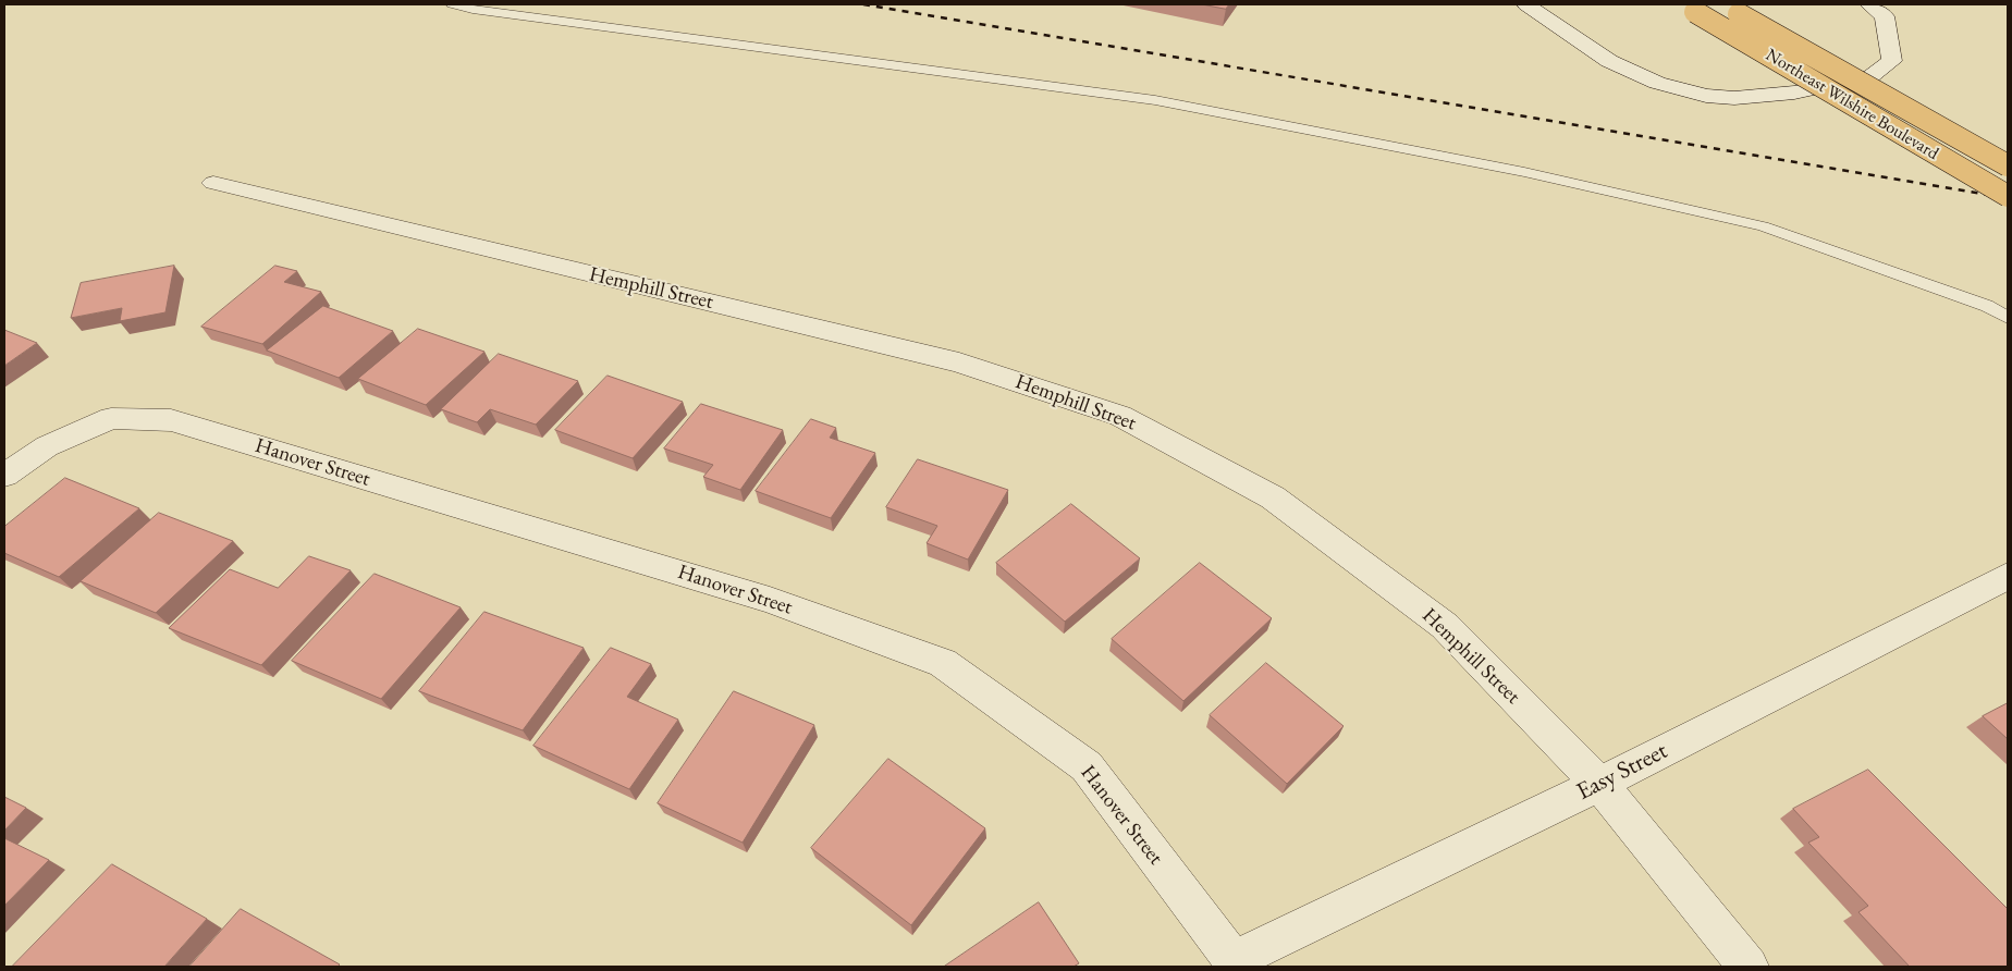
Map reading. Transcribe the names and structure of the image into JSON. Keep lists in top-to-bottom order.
{
  "streets": {
    "main road": ["Northeast Wilshire Boulevard"],
    "street": ["Hemphill Street", "Hanover Street", "Easy Street"]
  },
  "crossings": [
    ["Hemphill Street", "Easy Street"],
    ["Hanover Street", "Easy Street"]
  ]
}
